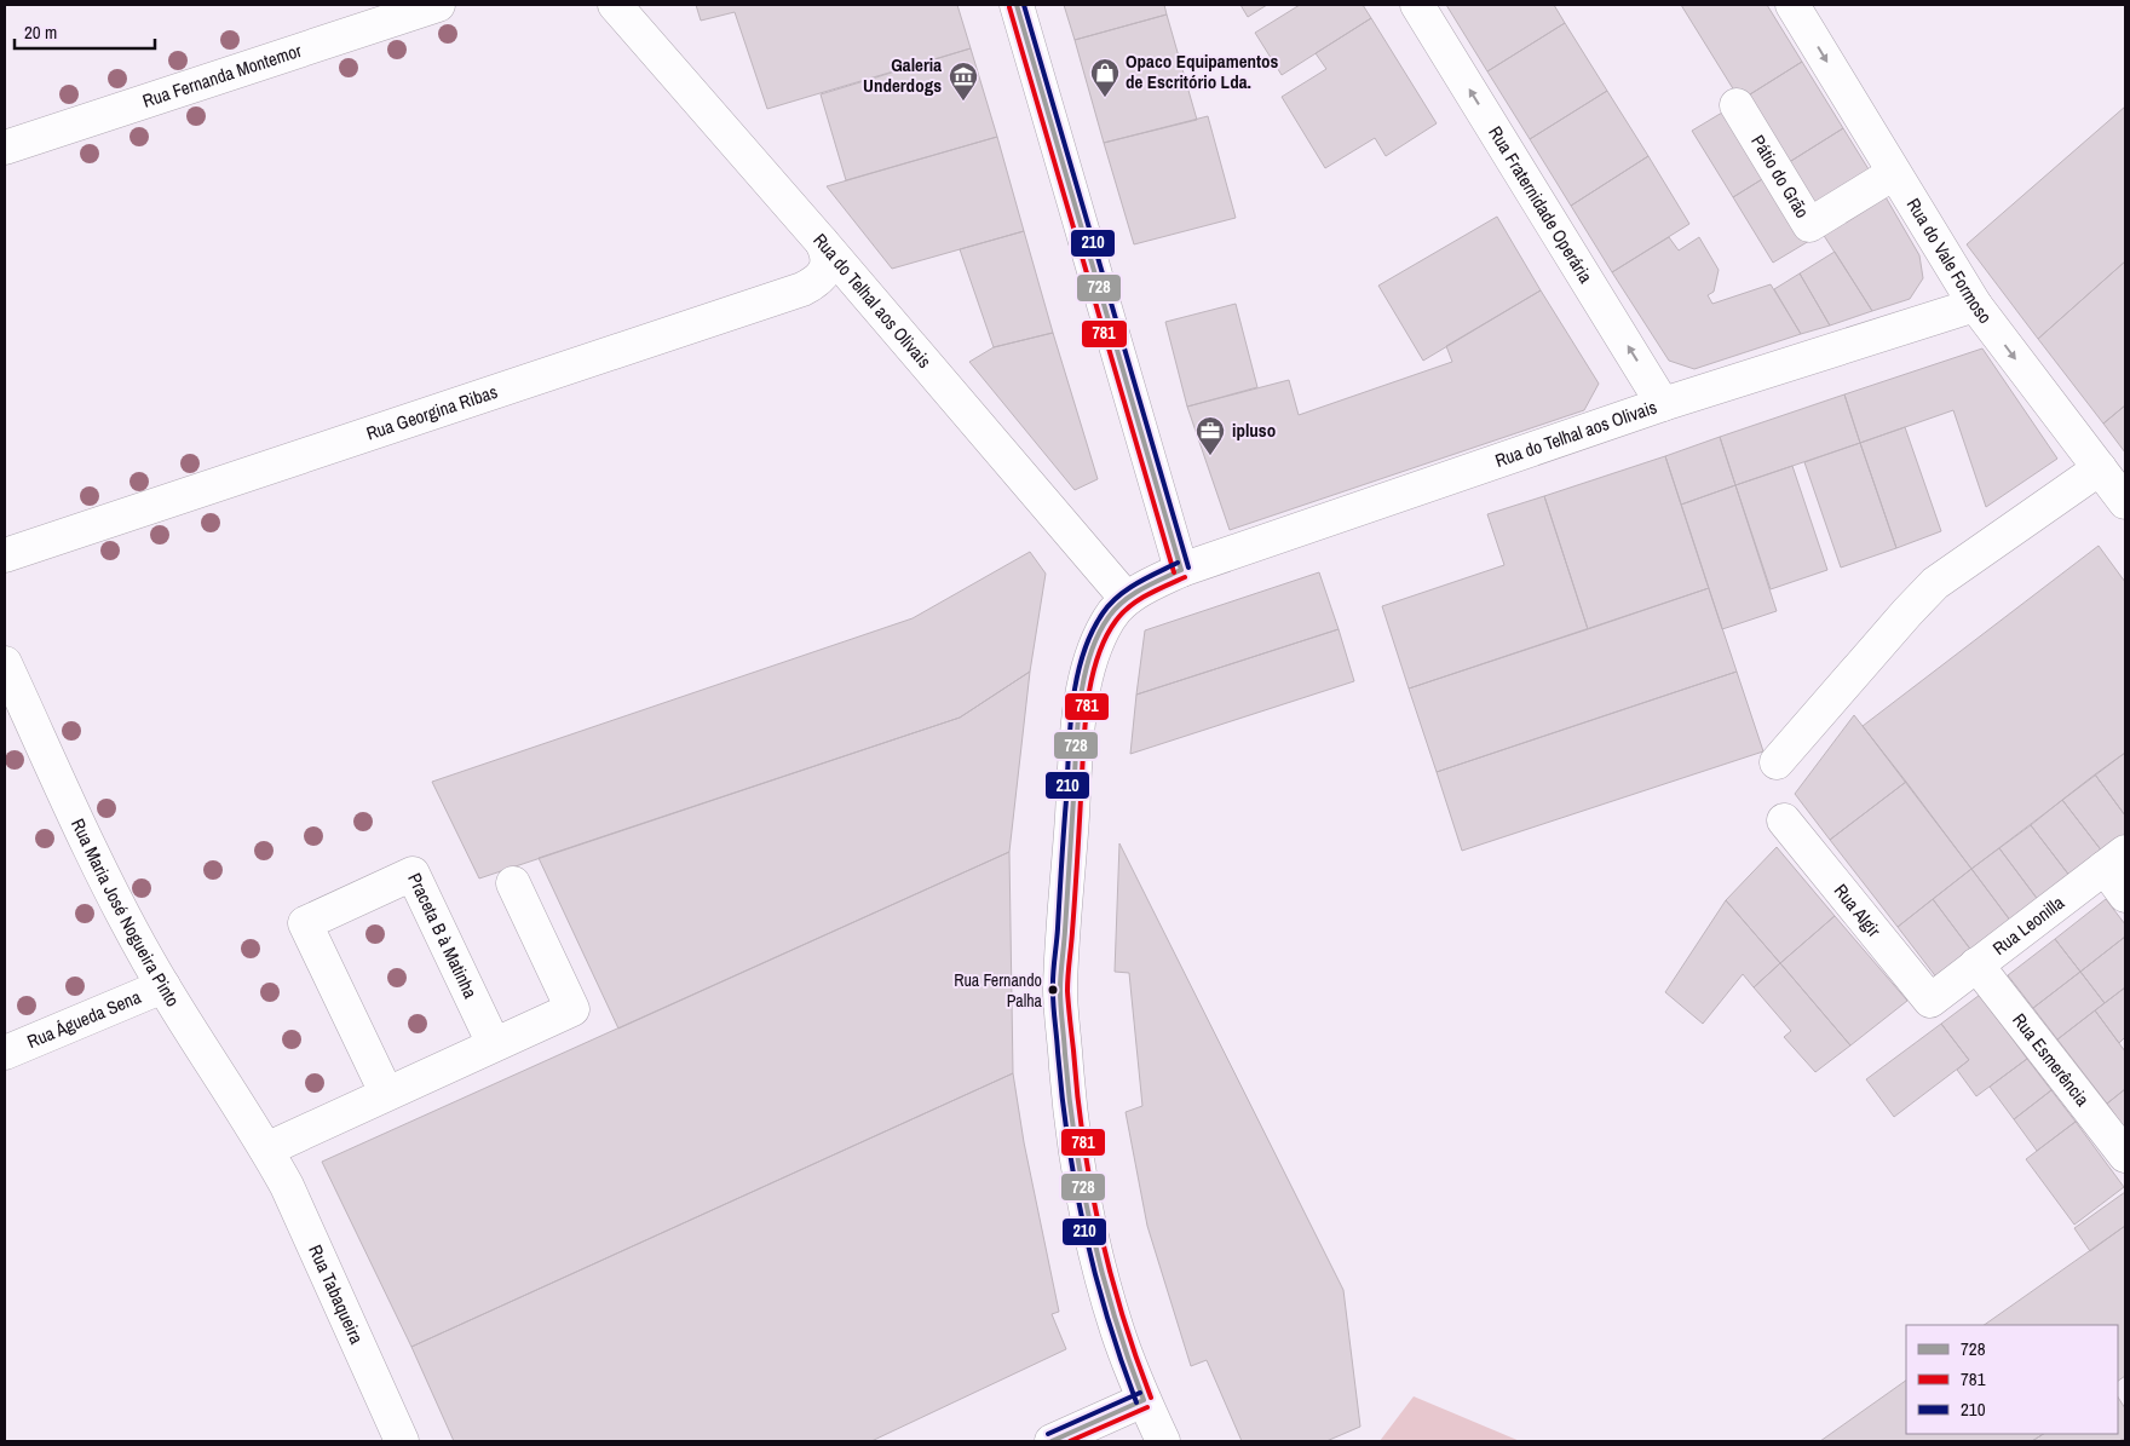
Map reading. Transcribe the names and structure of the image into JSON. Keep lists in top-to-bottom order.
{
  "streets": {
    "street": [
      "Rua Fernanda Montemor",
      "Pátio do Grão",
      "Rua Fraternidade Operária",
      "Rua do Vale Formoso",
      "Rua do Telhal aos Olivais",
      "Rua Georgina Ribas",
      "Rua Maria José Nogueira Pinto",
      "Rua Algir",
      "Rua Leonilla",
      "Praceta B à Matinha",
      "Rua Águeda Sena",
      "Rua Esmerência",
      "Rua Tabaqueira"
    ]
  },
  "crossings": [
    ["Pátio do Grão", "Rua do Vale Formoso"],
    ["Rua Fraternidade Operária", "Rua do Telhal aos Olivais"],
    ["Rua do Vale Formoso", "Rua do Telhal aos Olivais"],
    ["Rua do Telhal aos Olivais", "Rua Georgina Ribas"],
    ["Rua Maria José Nogueira Pinto", "Rua Águeda Sena"],
    ["Rua Maria José Nogueira Pinto", "Rua Tabaqueira"],
    ["Rua Algir", "Rua Leonilla"],
    ["Rua Leonilla", "Rua Esmerência"]
  ],
  "one_way": ["Rua Fraternidade Operária", "Rua do Vale Formoso"],
  "places": {
    "shop": ["Opaco Equipamentos de Escritório Lda."],
    "museum": ["Galeria Underdogs"],
    "office": ["ipluso"],
    "other": ["Rua Fernando Palha"]
  },
  "lines": ["transit line 728", "transit line 210", "transit line 781"],
  "legend": ["728", "781", "210"],
  "scale_bar": "20 m"
}
